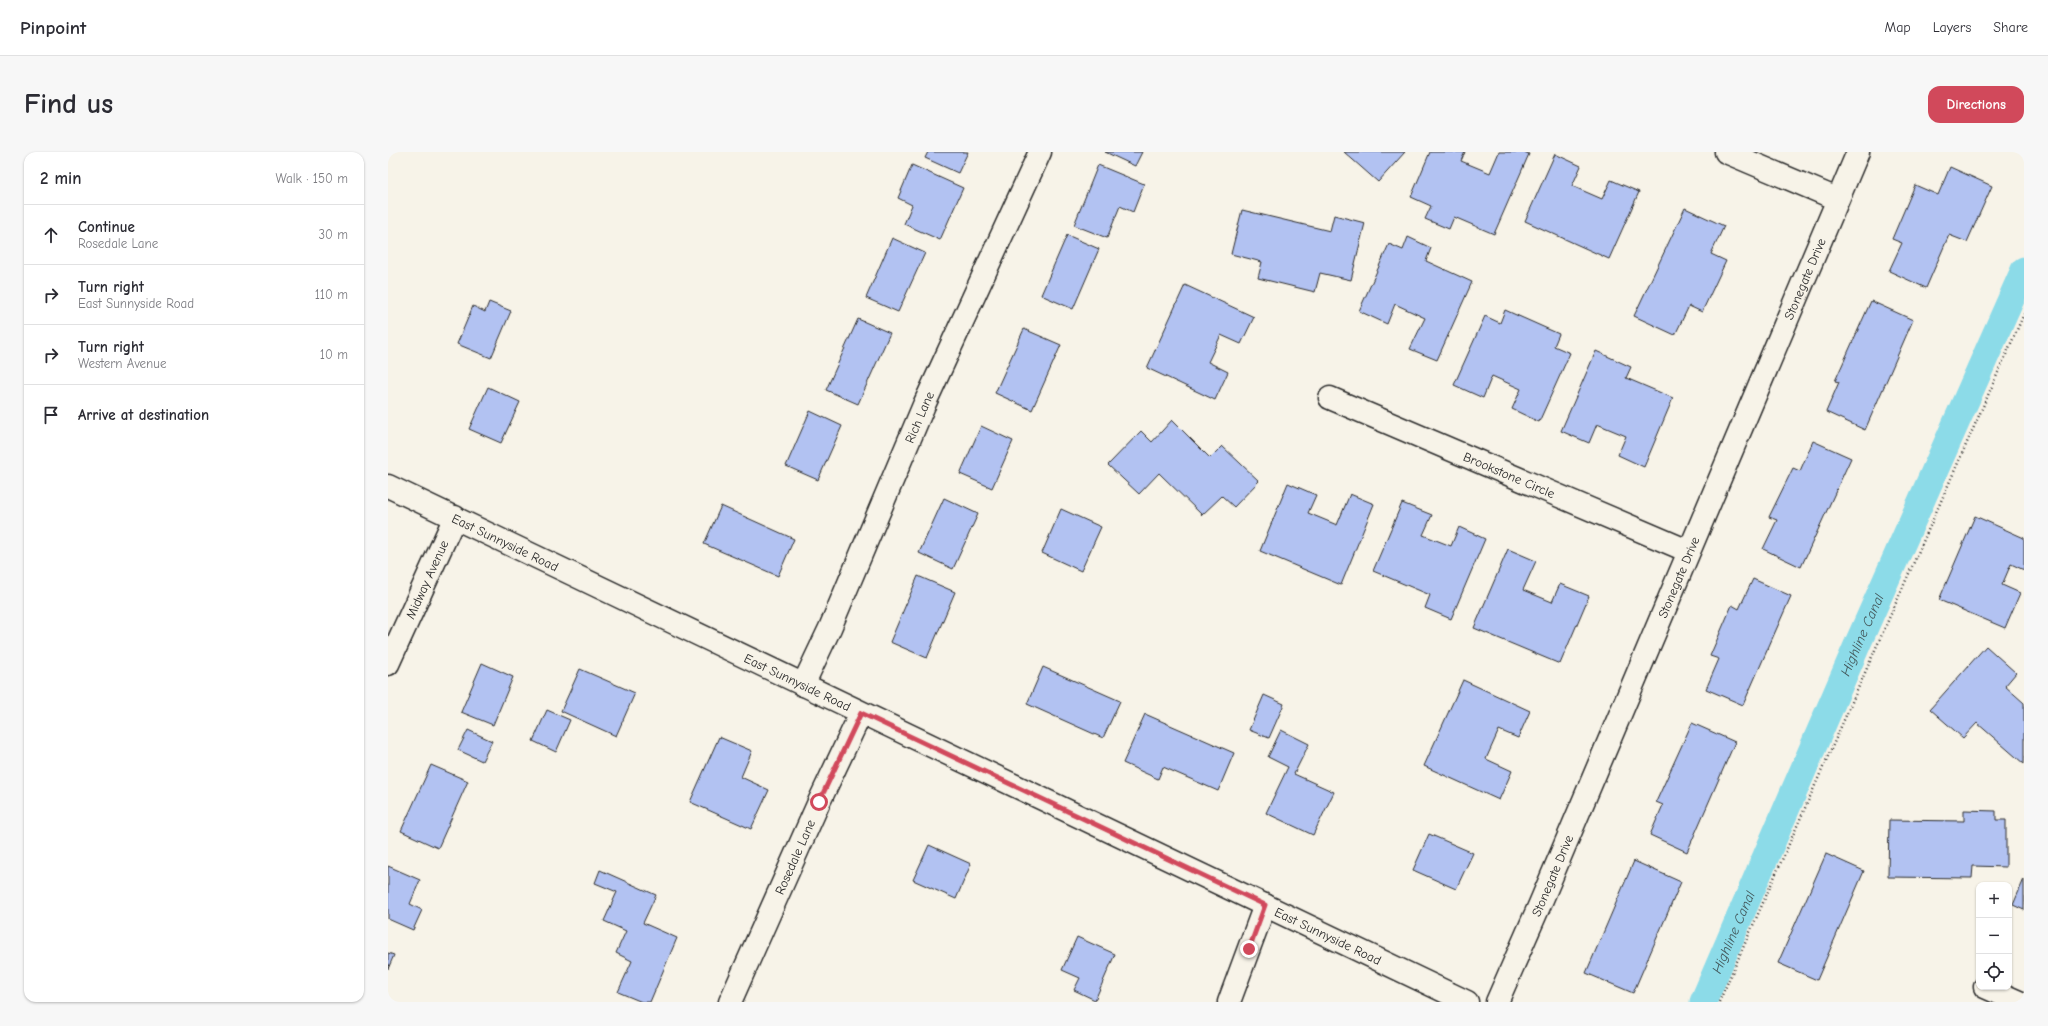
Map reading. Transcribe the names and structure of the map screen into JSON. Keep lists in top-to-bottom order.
{
  "streets": {
    "street": [
      "Stonegate Drive",
      "Rich Lane",
      "Brookstone Circle",
      "East Sunnyside Road",
      "Midway Avenue",
      "Rosedale Lane"
    ]
  },
  "crossings": [
    ["Stonegate Drive", "Brookstone Circle"],
    ["Rich Lane", "East Sunnyside Road"],
    ["East Sunnyside Road", "Midway Avenue"],
    ["East Sunnyside Road", "Rosedale Lane"]
  ],
  "water": ["Highline Canal"],
  "page": {
    "header": "Pinpoint",
    "nav": ["Map", "Layers", "Share"],
    "buttons": "Directions",
    "title": "Find us",
    "heading": ["2 min", "Walk · 150 m"],
    "list": [
      ["Continue", "Rosedale Lane", "30 m"],
      ["Turn right", "East Sunnyside Road", "110 m"],
      ["Turn right", "Western Avenue", "10 m"],
      "Arrive at destination"
    ],
    "map_buttons": ["+", "−"]
  }
}
